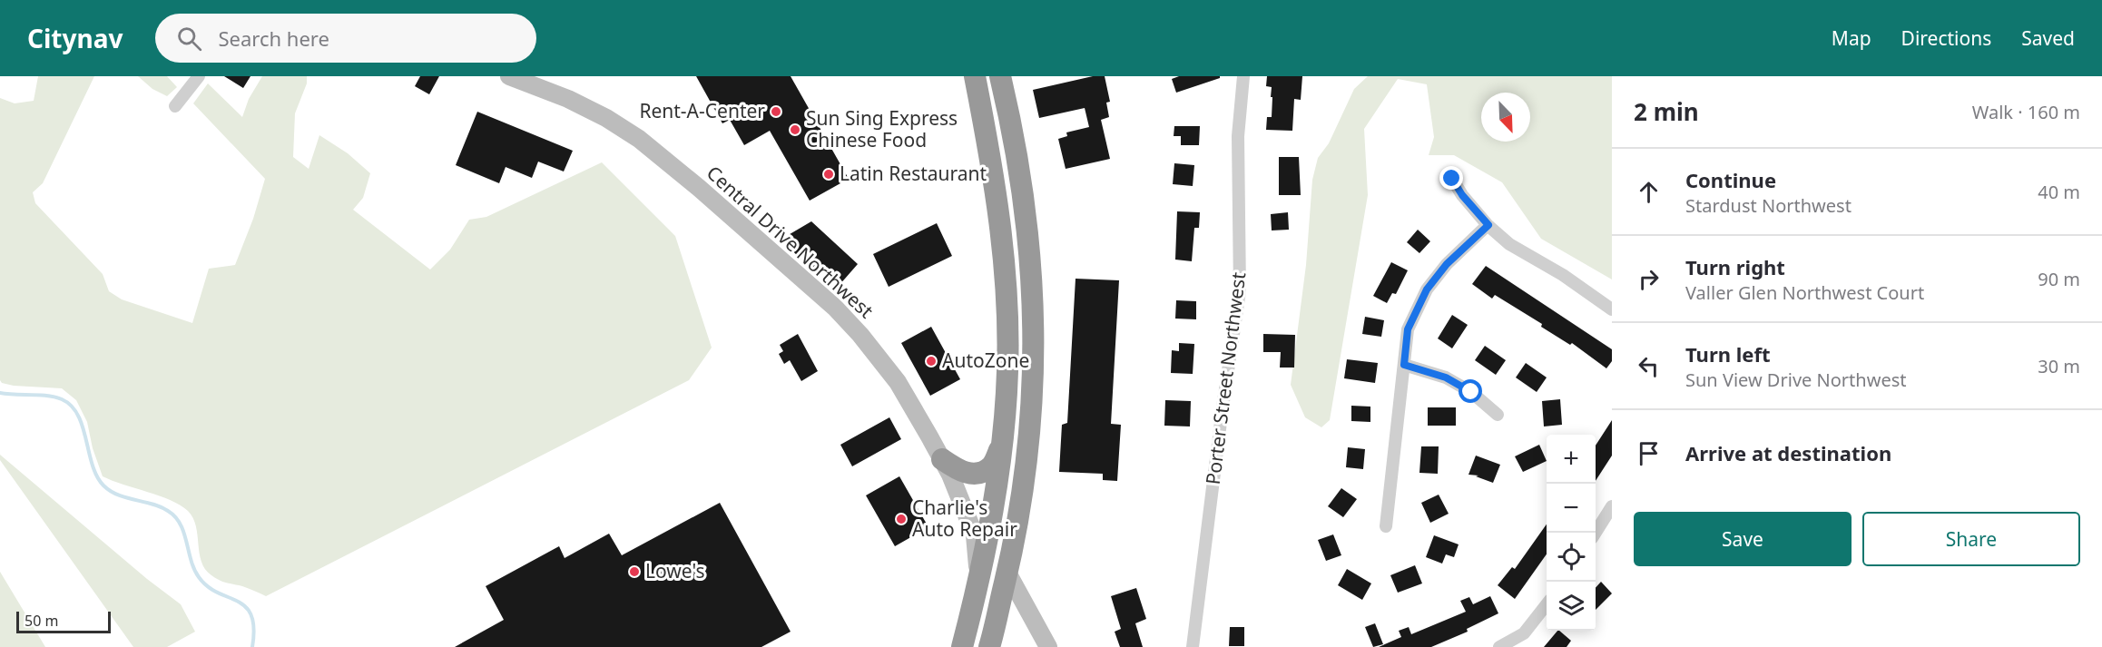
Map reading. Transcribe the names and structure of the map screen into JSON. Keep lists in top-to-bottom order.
{
  "streets": {
    "street": ["Central Drive Northwest", "Porter Street Northwest"]
  },
  "places": [
    "Rent-A-Center",
    "Sun Sing Express Chinese Food",
    "Latin Restaurant",
    "AutoZone",
    "Charlie's Auto Repair",
    "Lowe's"
  ],
  "scale_bar": "50 m",
  "north": "bottom right",
  "page": {
    "header": "Citynav",
    "search": "Search here",
    "nav": ["Map", "Directions", "Saved"],
    "heading": ["2 min", "Walk · 160 m"],
    "list": [
      ["Continue", "Stardust Northwest", "40 m"],
      ["Turn right", "Valler Glen Northwest Court", "90 m"],
      ["Turn left", "Sun View Drive Northwest", "30 m"],
      "Arrive at destination"
    ],
    "map_buttons": ["+", "−"],
    "buttons": ["Save", "Share"],
    "scale": "50 m"
  }
}
